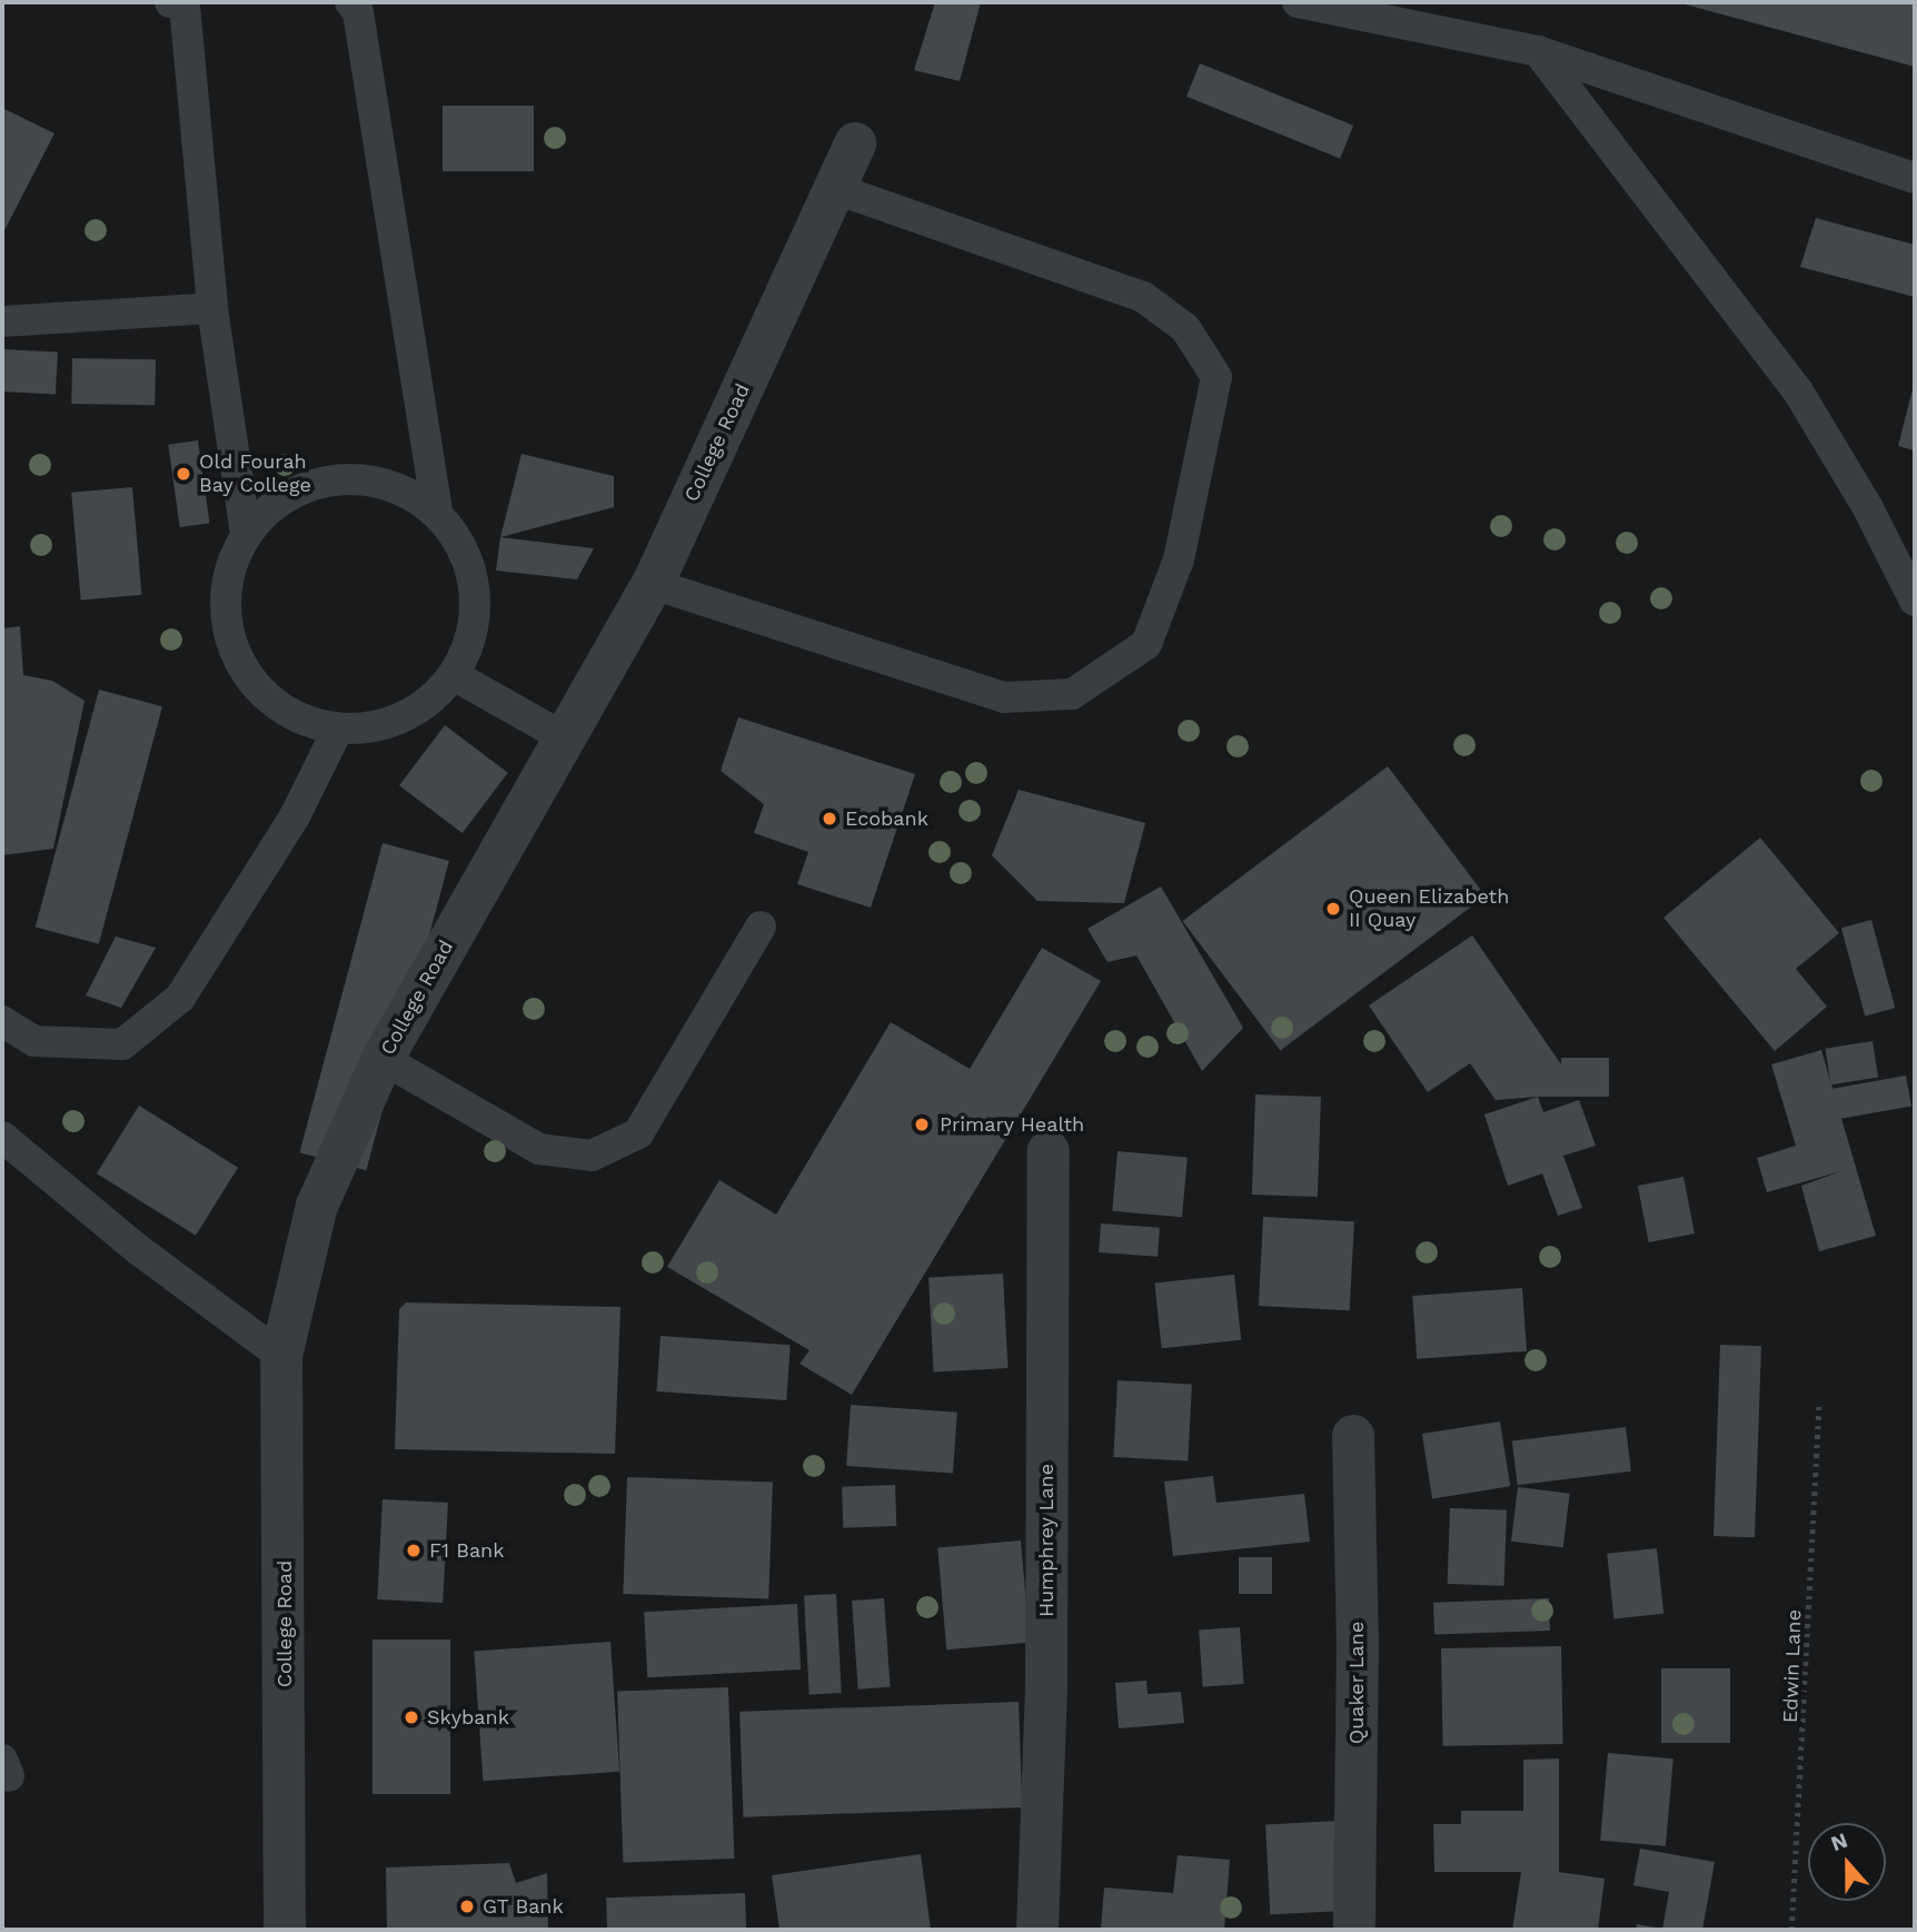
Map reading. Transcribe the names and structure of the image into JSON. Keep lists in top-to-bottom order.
{
  "streets": {
    "street": ["College Road", "Humphrey Lane", "Quaker Lane"],
    "path": ["Edwin Lane"]
  },
  "places": [
    "Old Fourah Bay College",
    "Ecobank",
    "Queen Elizabeth II Quay",
    "Primary Health",
    "F1 Bank",
    "Skybank",
    "GT Bank"
  ],
  "north": "top"
}
